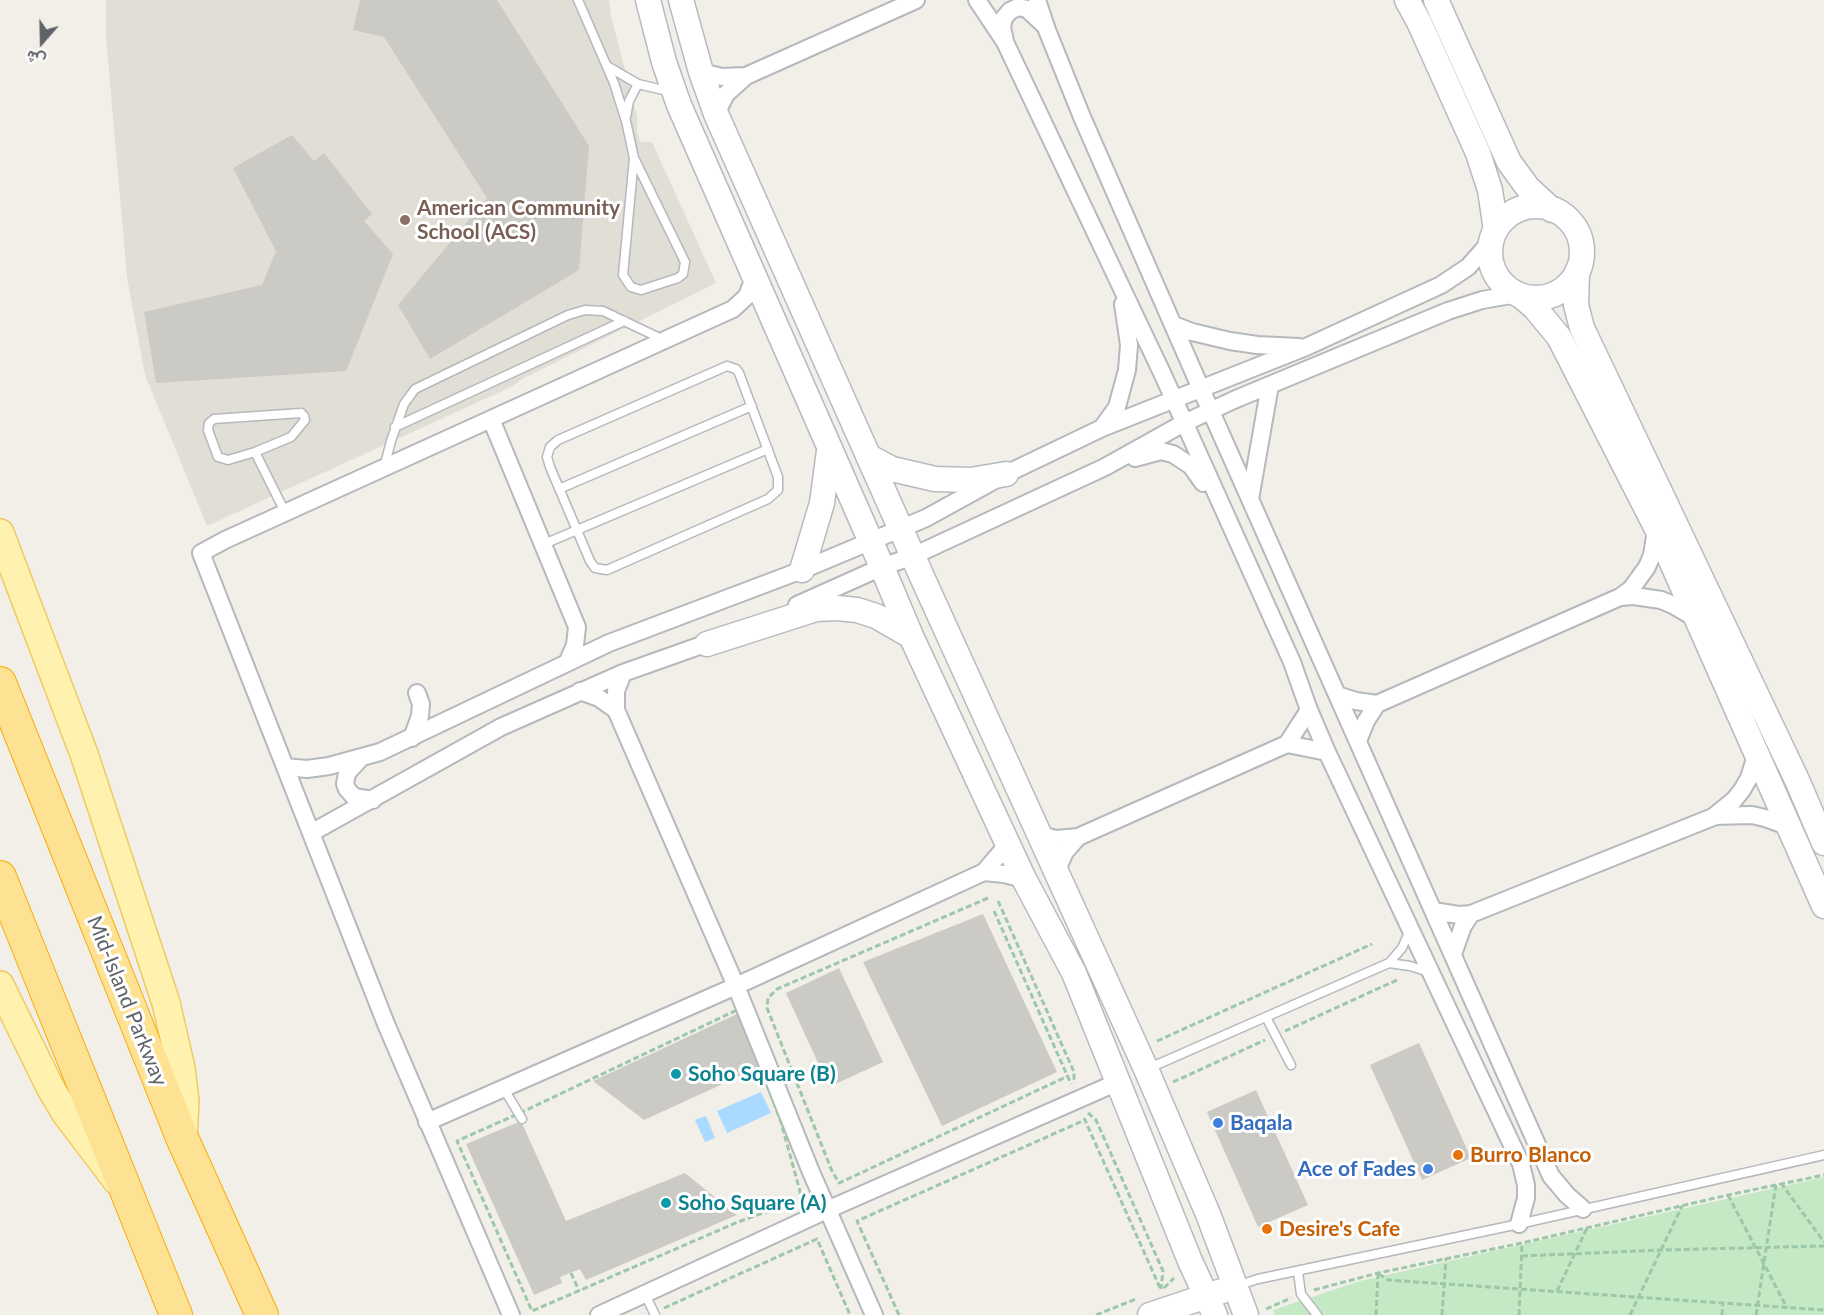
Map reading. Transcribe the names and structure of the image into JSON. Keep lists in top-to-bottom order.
{
  "streets": {
    "highway": ["Mid-Island Parkway"]
  },
  "places": [
    "American Community School (ACS)",
    "Soho Square (B)",
    "Baqala",
    "Burro Blanco",
    "Ace of Fades",
    "Soho Square (A)",
    "Desire's Cafe"
  ],
  "north": "bottom"
}
